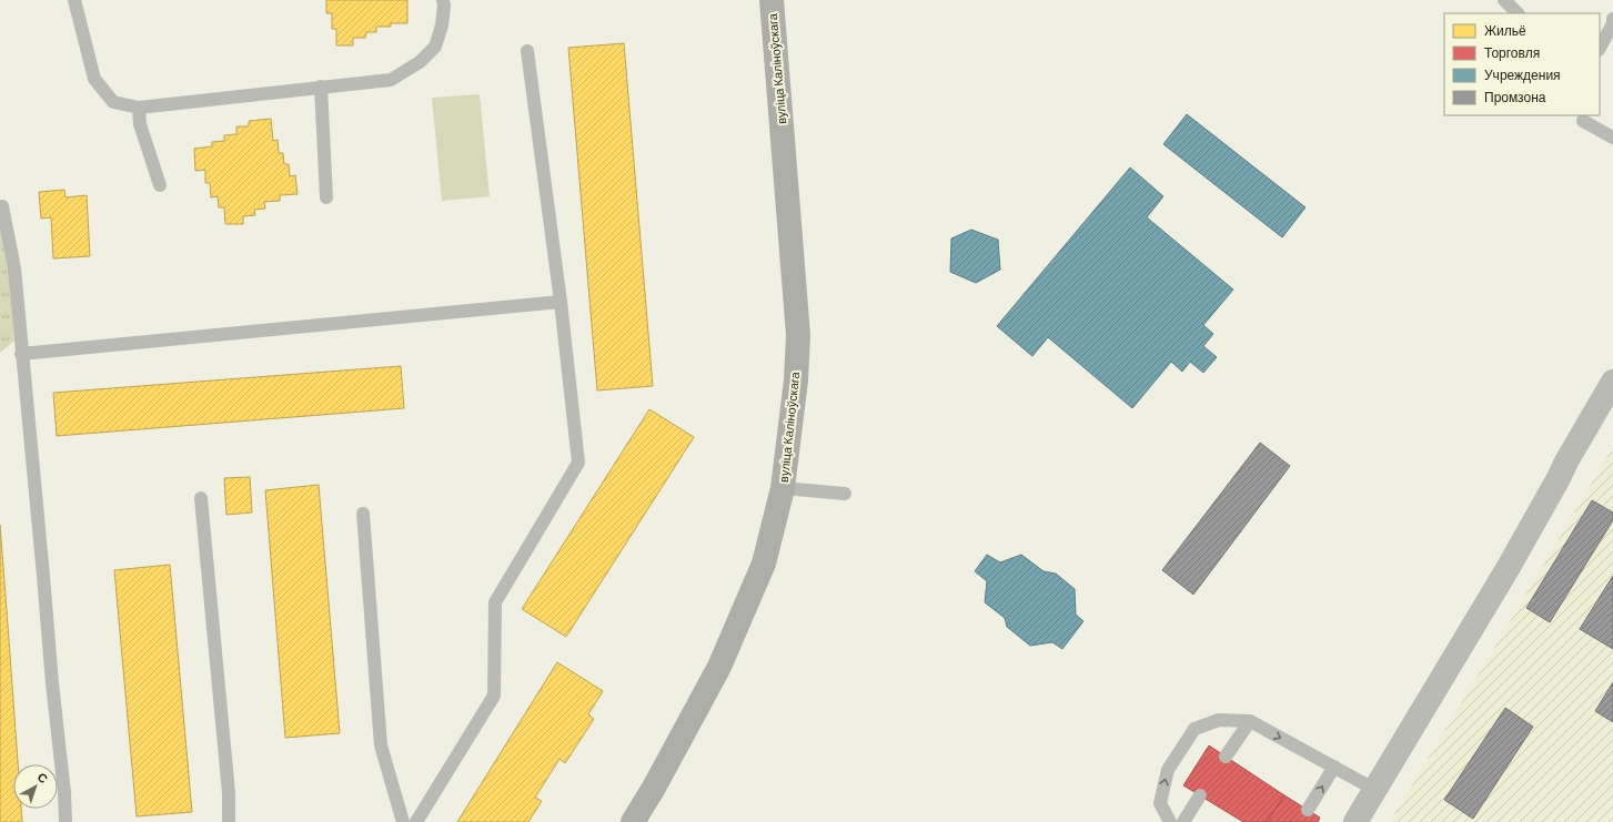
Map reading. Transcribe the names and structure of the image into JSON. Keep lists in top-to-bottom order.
{
  "streets": {
    "main road": ["вуліца Каліноўскага"]
  },
  "legend": [
    "Жильё",
    "Торговля",
    "Учреждения",
    "Промзона"
  ],
  "north": "top right"
}
